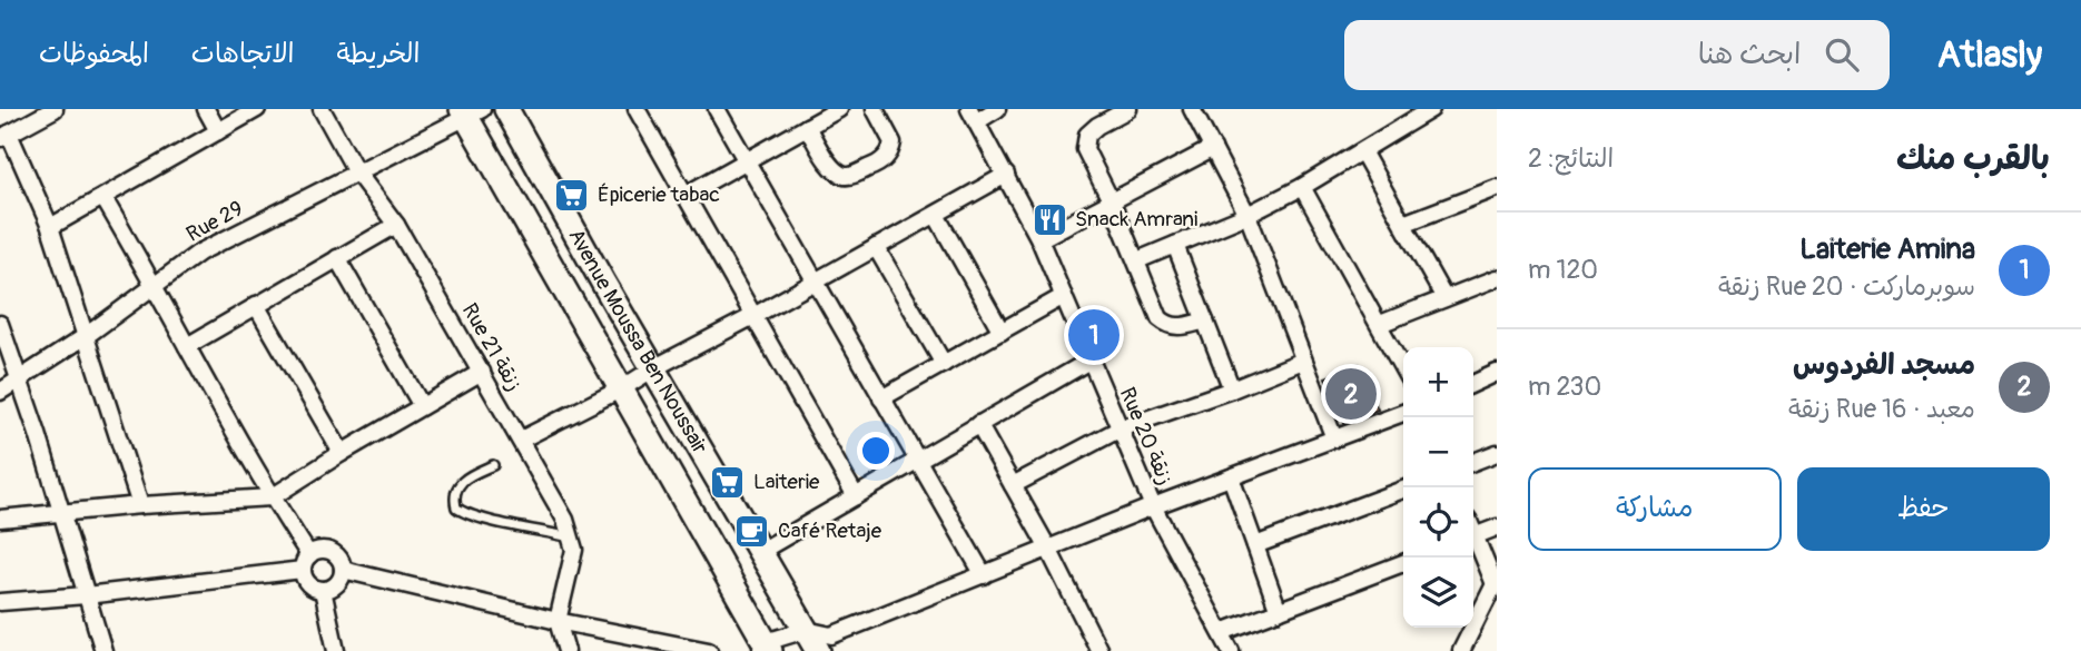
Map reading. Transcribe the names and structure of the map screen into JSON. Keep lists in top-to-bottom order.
{
  "streets": {
    "street": [
      "Rue 29",
      "Avenue Moussa Ben Noussair",
      "Rue 21 زنقة",
      "Rue 20 زنقة"
    ]
  },
  "crossings": [
    ["Rue 29", "Avenue Moussa Ben Noussair"],
    ["Rue 29", "Rue 21 زنقة"]
  ],
  "places": {
    "supermarket": ["Épicerie tabac", "Laiterie"],
    "restaurant": ["Snack Amrani"],
    "cafe": ["Café Retaje"]
  },
  "page": {
    "header": "Atlasly",
    "search": "ابحث هنا",
    "nav": ["الخريطة", "الاتجاهات", "المحفوظات"],
    "heading": ["بالقرب منك", "النتائج: 2"],
    "list": [
      {
        "mark": "1",
        "name": "Laiterie Amina",
        "note": "سوبرماركت · Rue 20 زنقة",
        "value": "120 m"
      },
      {
        "mark": "2",
        "name": "مسجد الفردوس",
        "note": "معبد · Rue 16 زنقة",
        "value": "230 m"
      }
    ],
    "pins": ["1", "2"],
    "map_buttons": ["+", "−"],
    "buttons": ["حفظ", "مشاركة"]
  }
}
